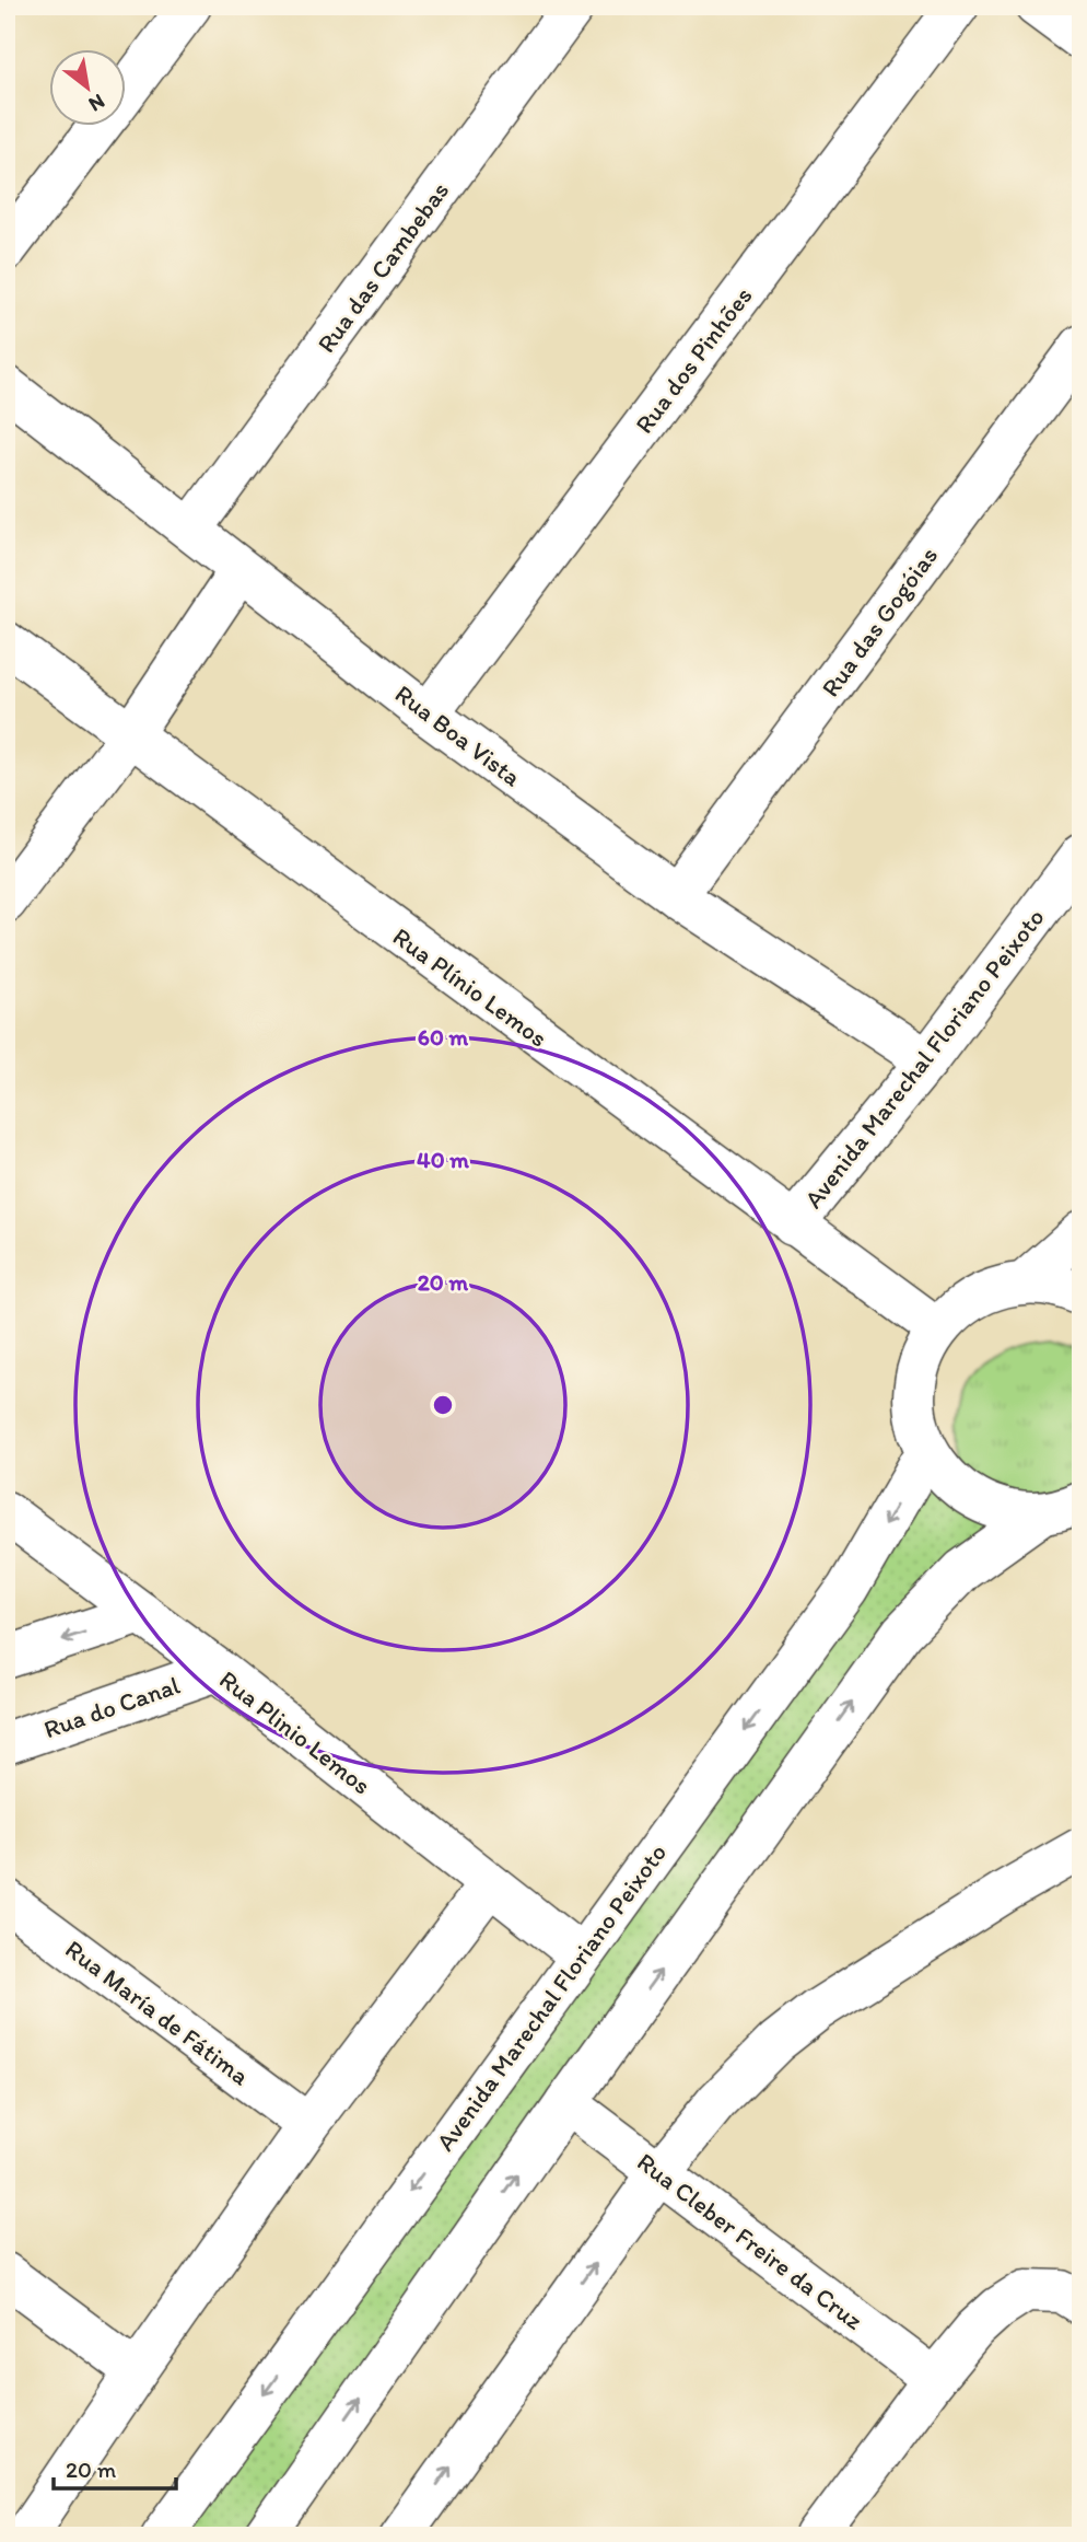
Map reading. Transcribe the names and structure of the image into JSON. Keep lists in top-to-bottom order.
{
  "streets": {
    "street": [
      "Rua das Cambebas",
      "Rua dos Pinhões",
      "Rua das Gogóias",
      "Rua Boa Vista",
      "Rua Plínio Lemos",
      "Avenida Marechal Floriano Peixoto",
      "Rua do Canal",
      "Rua Plinio Lemos",
      "Rua María de Fátima",
      "Rua Cleber Freire da Cruz"
    ]
  },
  "crossings": [
    ["Rua das Cambebas", "Rua Boa Vista"],
    ["Rua dos Pinhões", "Rua Boa Vista"],
    ["Rua das Gogóias", "Rua Boa Vista"],
    ["Rua Boa Vista", "Avenida Marechal Floriano Peixoto"],
    ["Rua Plínio Lemos", "Avenida Marechal Floriano Peixoto"],
    ["Avenida Marechal Floriano Peixoto", "Rua Plinio Lemos"],
    ["Rua do Canal", "Rua Plinio Lemos"]
  ],
  "scale_bar": "20 m",
  "north": "bottom right",
  "rings": ["60 m", "40 m", "20 m"]
}
